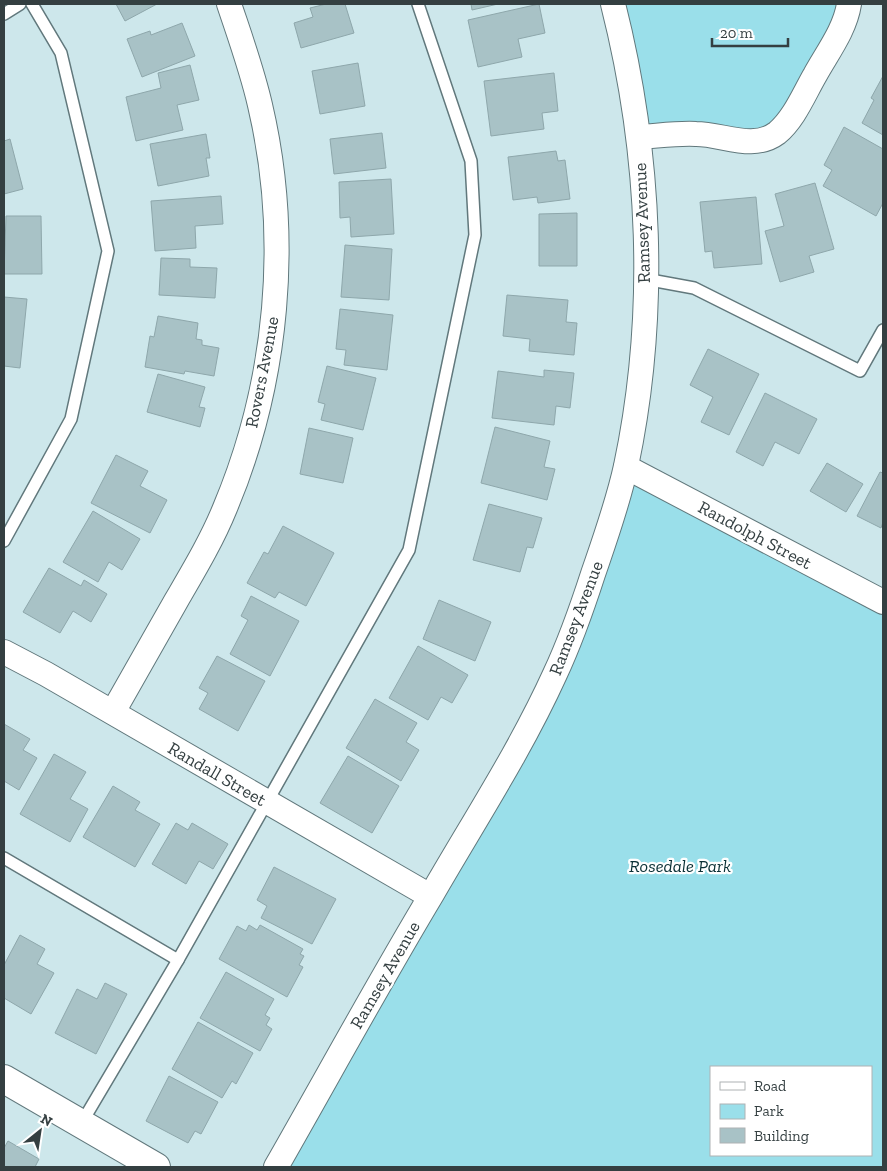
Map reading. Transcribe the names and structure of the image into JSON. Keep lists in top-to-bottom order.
{
  "streets": {
    "street": [
      "Ramsey Avenue",
      "Rovers Avenue",
      "Randolph Street",
      "Randall Street"
    ]
  },
  "crossings": [
    ["Ramsey Avenue", "Randolph Street"],
    ["Ramsey Avenue", "Randall Street"],
    ["Rovers Avenue", "Randall Street"]
  ],
  "parks": ["Rosedale Park"],
  "legend": ["Road", "Park", "Building"],
  "scale_bar": "20 m",
  "north": "top right"
}
